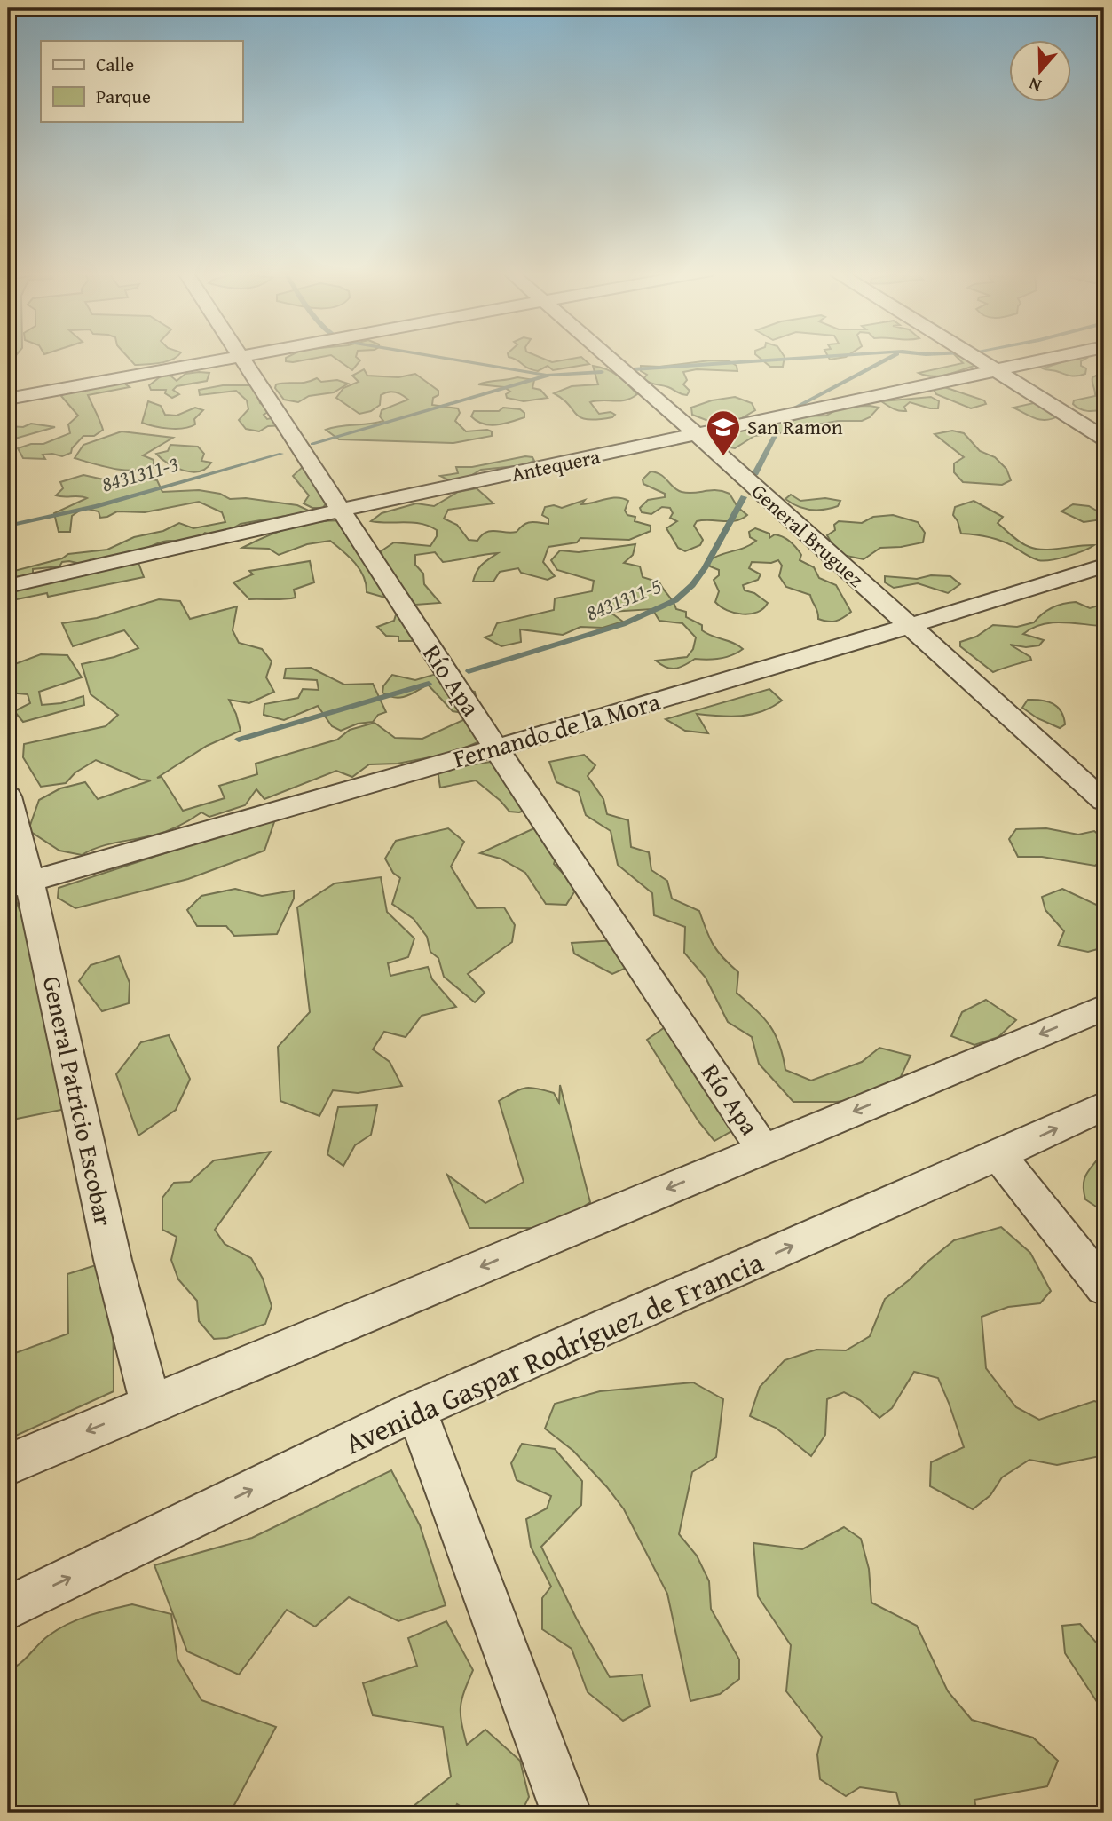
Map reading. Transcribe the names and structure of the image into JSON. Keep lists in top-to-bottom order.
{
  "streets": {
    "street": [
      "Antequera",
      "General Bruguez",
      "Río Apa",
      "Fernando de la Mora",
      "General Patricio Escobar",
      "Avenida Gaspar Rodríguez de Francia"
    ]
  },
  "crossings": [
    ["Antequera", "General Bruguez"],
    ["Antequera", "Río Apa"],
    ["General Bruguez", "Fernando de la Mora"],
    ["Río Apa", "Fernando de la Mora"],
    ["Fernando de la Mora", "General Patricio Escobar"]
  ],
  "water": ["8431311-3", "8431311-5"],
  "places": {
    "school or university": ["San Ramon"]
  },
  "legend": ["Calle", "Parque"],
  "north": "bottom"
}
